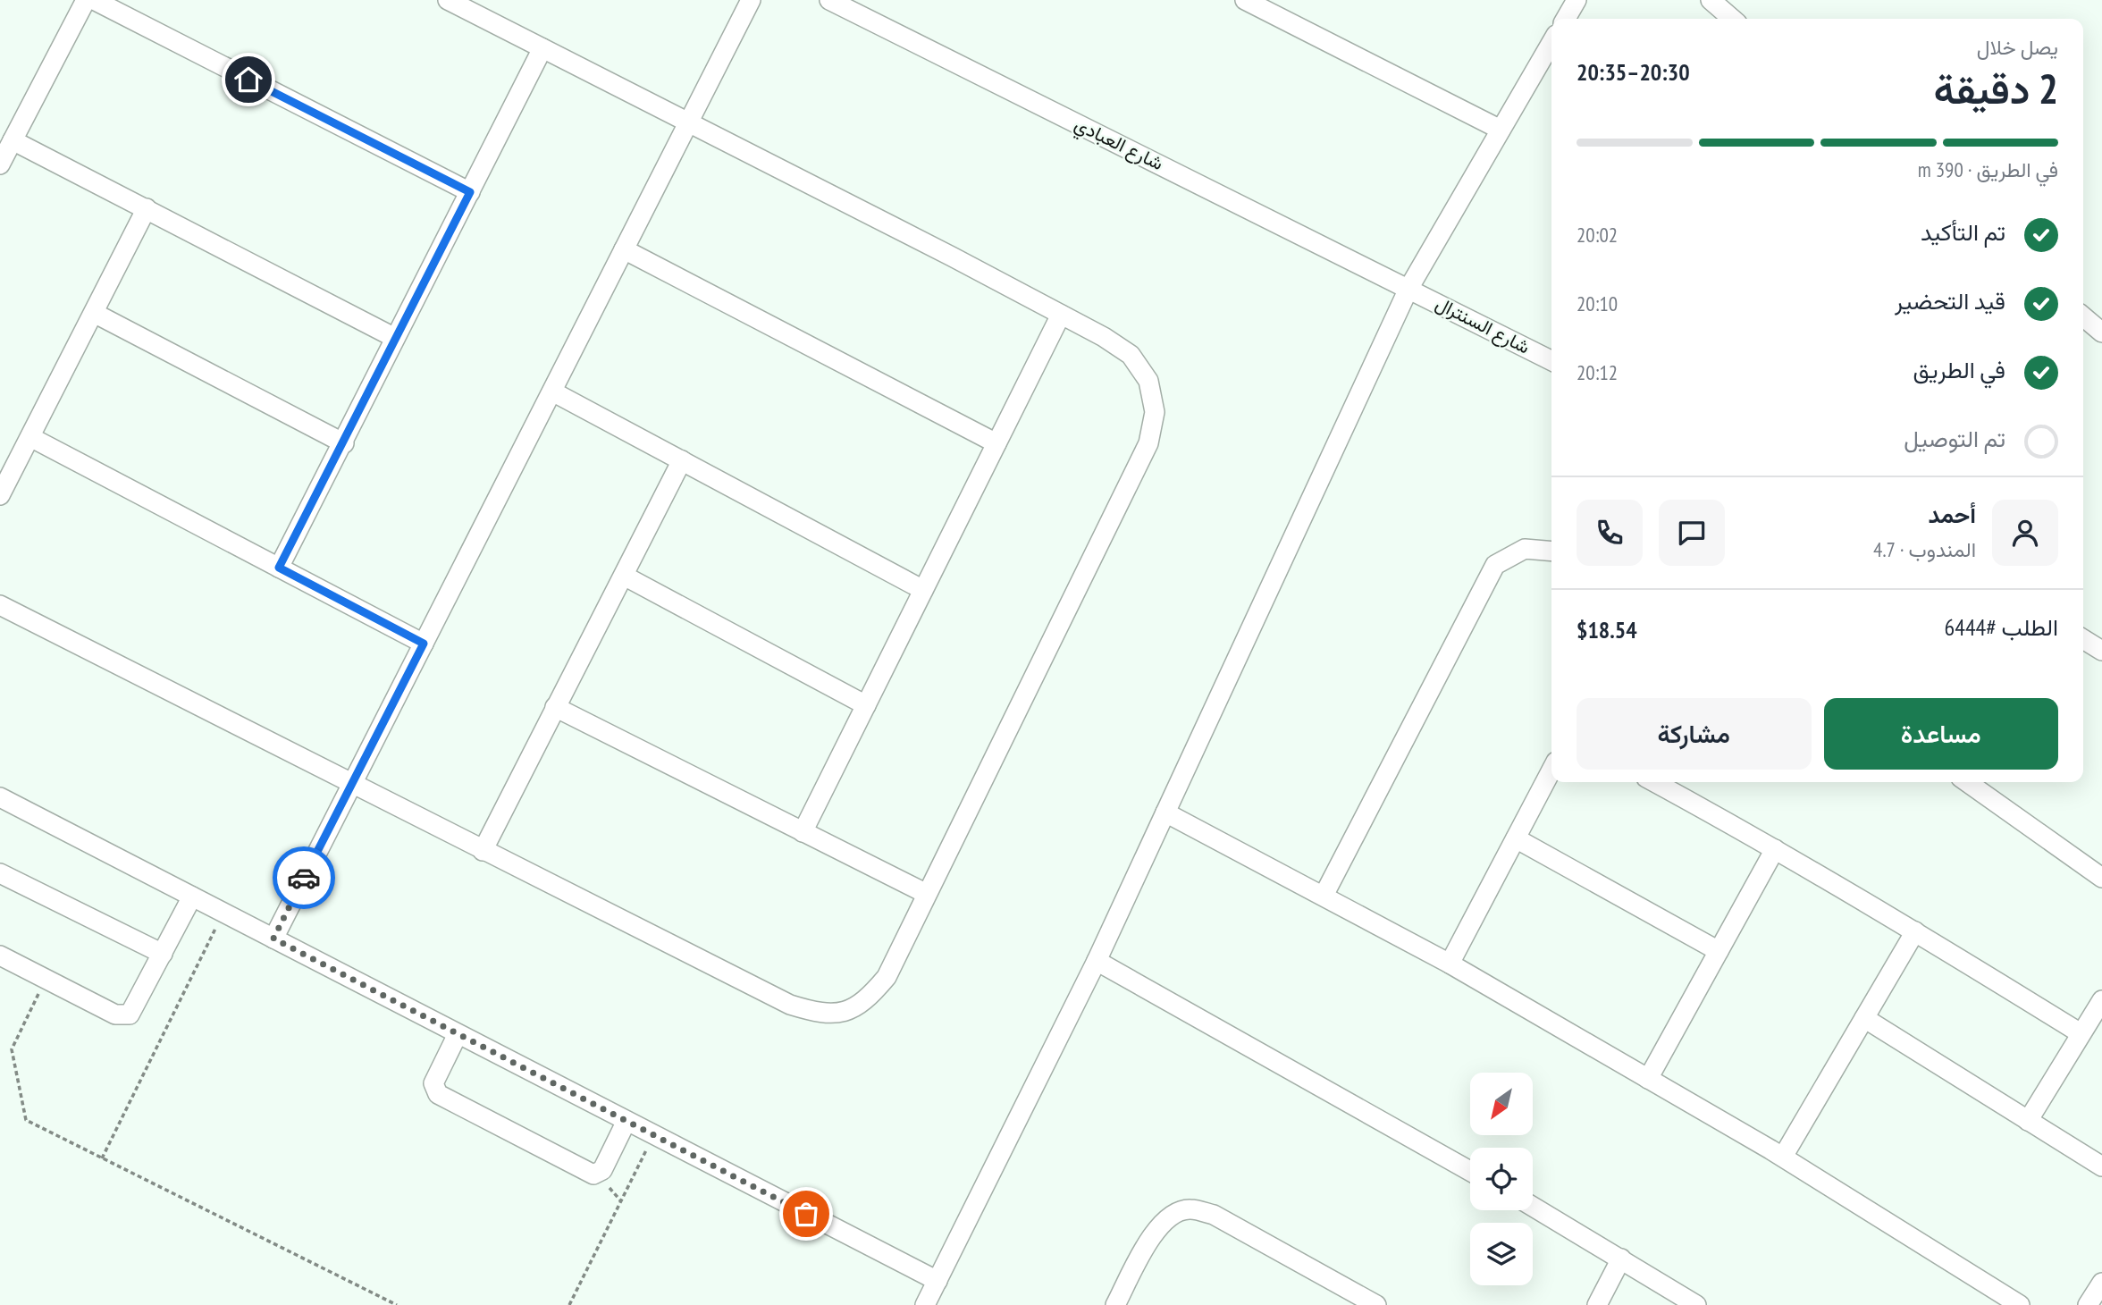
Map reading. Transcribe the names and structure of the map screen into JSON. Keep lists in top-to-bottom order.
{
  "streets": {
    "street": ["شارع العبادي", "شارع السنترال"]
  },
  "crossings": [
    ["شارع العبادي", "شارع السنترال"]
  ],
  "north": "bottom left",
  "page": {
    "heading": ["2 دقيقة", "يصل خلال", "20:30–20:35"],
    "panel": [
      "أحمد",
      "المندوب · 4.7",
      "الطلب #6444",
      "$18.54"
    ],
    "bar": "في الطريق · 390 m",
    "list": [
      ["تم التأكيد", "20:02"],
      ["قيد التحضير", "20:10"],
      ["في الطريق", "20:12"],
      "تم التوصيل"
    ],
    "buttons": ["مساعدة", "مشاركة"]
  }
}
